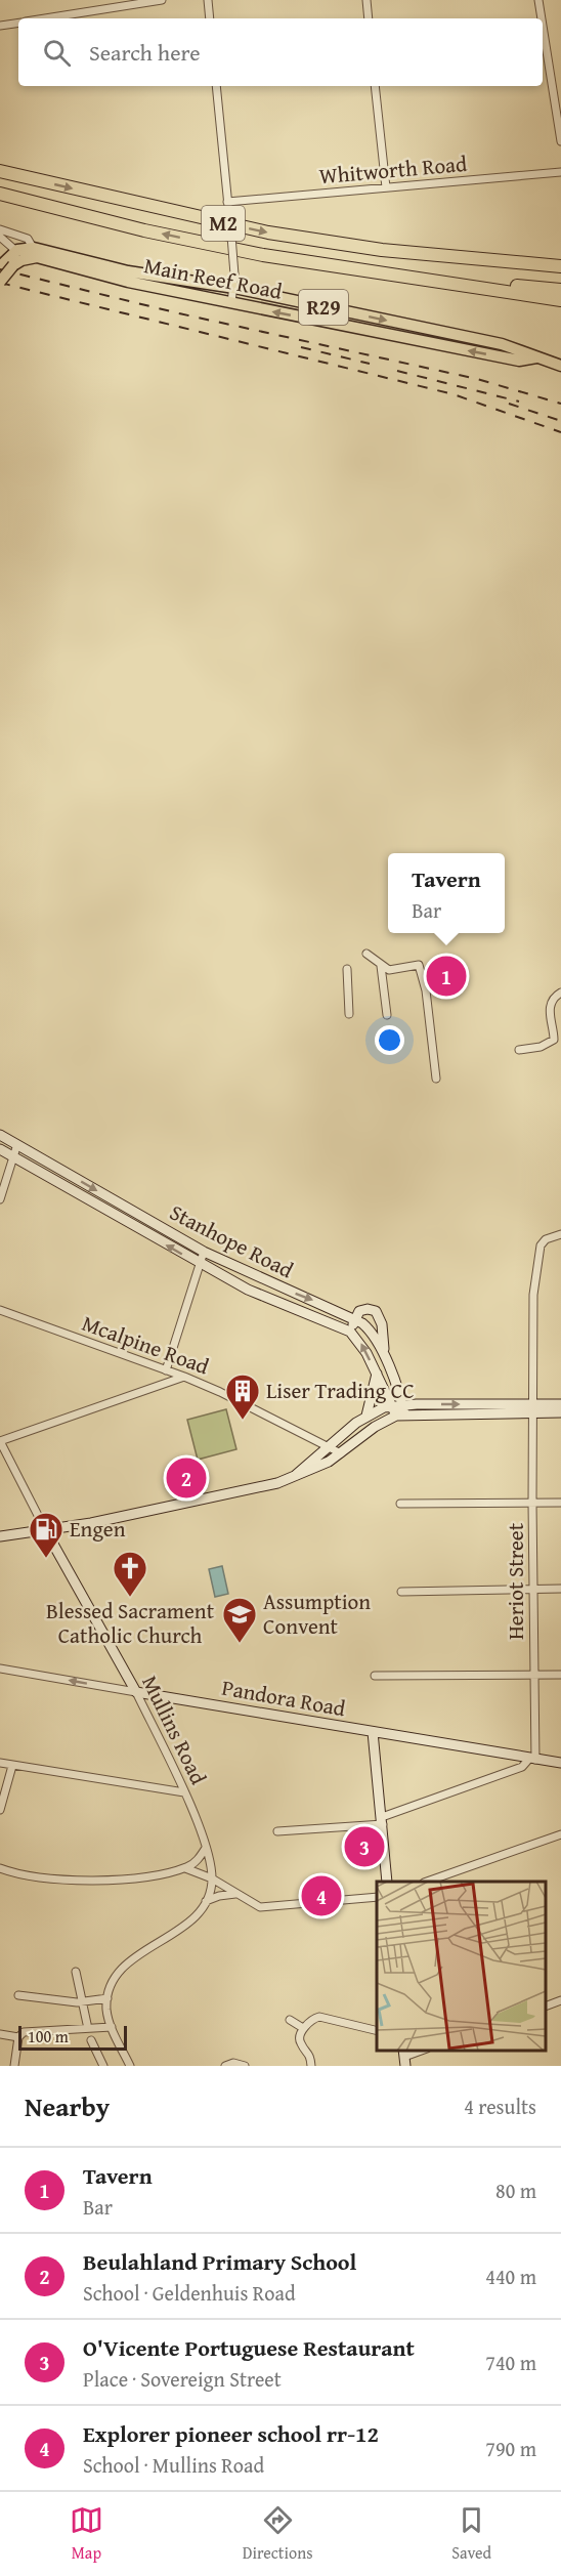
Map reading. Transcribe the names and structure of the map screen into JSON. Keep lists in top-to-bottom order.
{
  "streets": {
    "highway": ["M2"],
    "main road": [
      "Main Reef Road",
      "R29",
      "Stanhope Road",
      "Pandora Road",
      "Mullins Road"
    ],
    "street": ["Whitworth Road", "Mcalpine Road", "Heriot Street"]
  },
  "crossings": [
    ["Heriot Street", "Pandora Road"],
    ["Pandora Road", "Mullins Road"]
  ],
  "places": {
    "building": ["Liser Trading CC"],
    "fuel station": ["Engen"],
    "church": ["Blessed Sacrament Catholic Church"],
    "school or university": ["Assumption Convent"]
  },
  "scale_bar": "100 m",
  "page": {
    "search": "Search here",
    "popup": ["Tavern", "Bar"],
    "pins": [
      "1",
      "2",
      "3",
      "4"
    ],
    "scale": "100 m",
    "heading": ["Nearby", "4 results"],
    "list": [
      {
        "mark": "1",
        "name": "Tavern",
        "note": "Bar",
        "value": "80 m"
      },
      {
        "mark": "2",
        "name": "Beulahland Primary School",
        "note": "School · Geldenhuis Road",
        "value": "440 m"
      },
      {
        "mark": "3",
        "name": "O'Vicente Portuguese Restaurant",
        "note": "Place · Sovereign Street",
        "value": "740 m"
      },
      {
        "mark": "4",
        "name": "Explorer pioneer school rr-12",
        "note": "School · Mullins Road",
        "value": "790 m"
      }
    ],
    "nav": ["Map", "Directions", "Saved"]
  }
}
